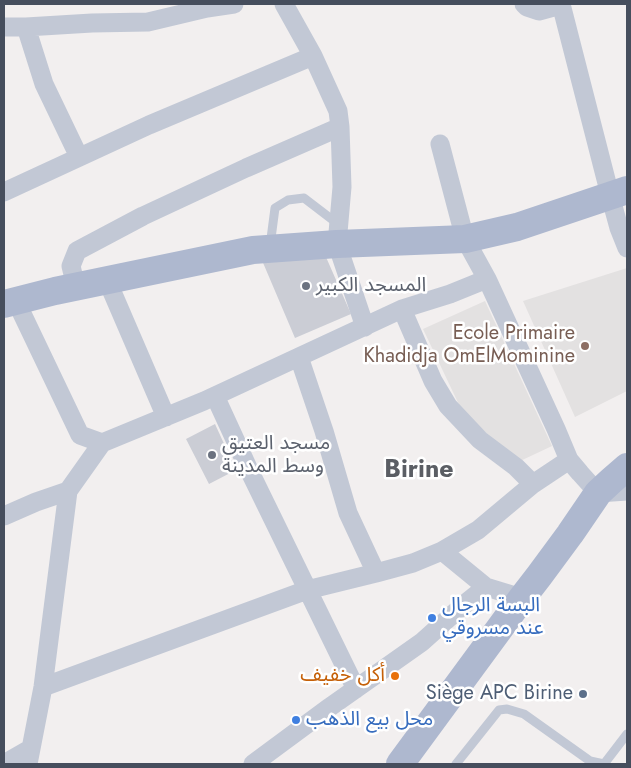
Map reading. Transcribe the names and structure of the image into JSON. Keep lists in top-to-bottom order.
{
  "districts": ["Birine"],
  "places": [
    "المسجد الكبير",
    "Ecole Primaire Khadidja OmElMominine",
    "مسجد العتيق وسط المدينة",
    "البسة الرجال عند مسروقي",
    "أكل خفيف",
    "Siège APC Birine",
    "محل بيع الذهب"
  ]
}
